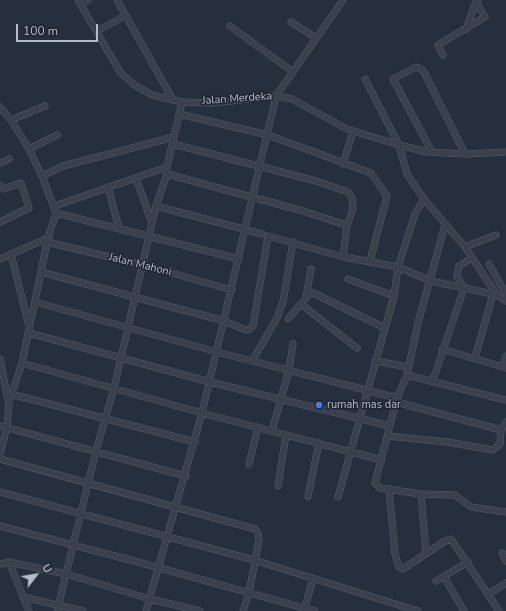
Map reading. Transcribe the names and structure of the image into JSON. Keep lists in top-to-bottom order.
{
  "streets": {
    "street": ["Jalan Merdeka", "Jalan Mahoni"]
  },
  "places": ["rumah mas dar"],
  "scale_bar": "100 m",
  "north": "top right"
}
